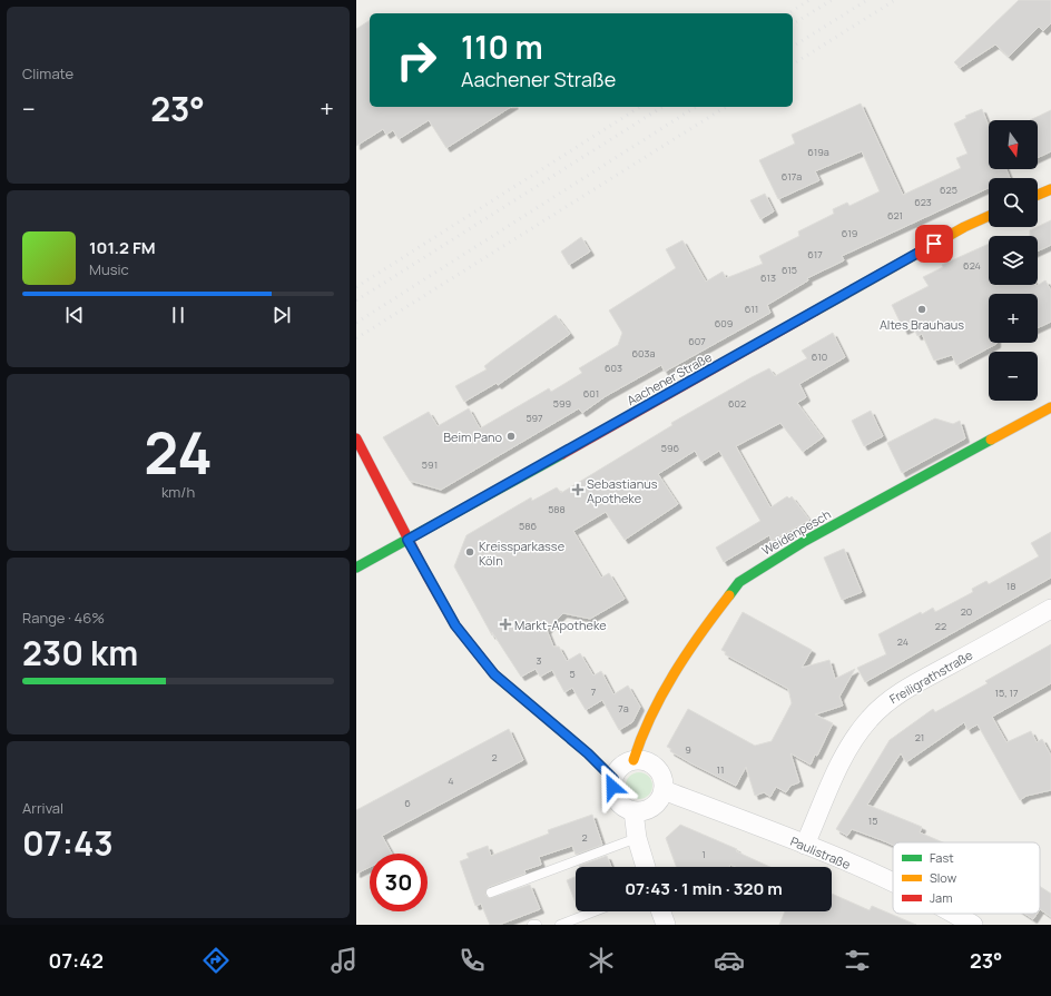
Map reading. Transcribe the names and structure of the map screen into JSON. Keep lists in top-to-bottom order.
{
  "streets": {
    "street": [
      "Aachener Straße",
      "Weidenpesch",
      "Freiligrathstraße",
      "Paulistraße"
    ]
  },
  "crossings": [
    ["Weidenpesch", "Paulistraße"],
    ["Freiligrathstraße", "Paulistraße"]
  ],
  "places": {
    "other": ["Altes Brauhaus", "Beim Pano", "Kreissparkasse Köln"],
    "health": ["Sebastianus Apotheke", "Markt-Apotheke"]
  },
  "house_numbers": [
    "619a",
    "617a",
    "625",
    "623",
    "621",
    "619",
    "617",
    "624",
    "615",
    "613",
    "611",
    "609",
    "607",
    "603a",
    "610",
    "603",
    "601",
    "599",
    "602",
    "597",
    "596",
    "591",
    "588",
    "586",
    "18",
    "20",
    "22",
    "24",
    "3",
    "5",
    "7",
    "15, 17",
    "7a",
    "21",
    "9",
    "2",
    "11",
    "4",
    "6",
    "15",
    "2",
    "1"
  ],
  "legend": ["Fast", "Slow", "Jam"],
  "north": "bottom",
  "page": {
    "tile": [
      "Climate",
      ["24", "km/h"],
      ["Range · 46%", "230 km"],
      ["Arrival", "07:43"]
    ],
    "turn": ["110 m", "Aachener Straße"],
    "heat": ["−", "23°", "+"],
    "map_buttons": ["+", "−"],
    "song": ["101.2 FM", "Music"],
    "limit": "30",
    "trip": "07:43 · 1 min · 320 m",
    "tabs": ["07:42", "23°"]
  }
}
